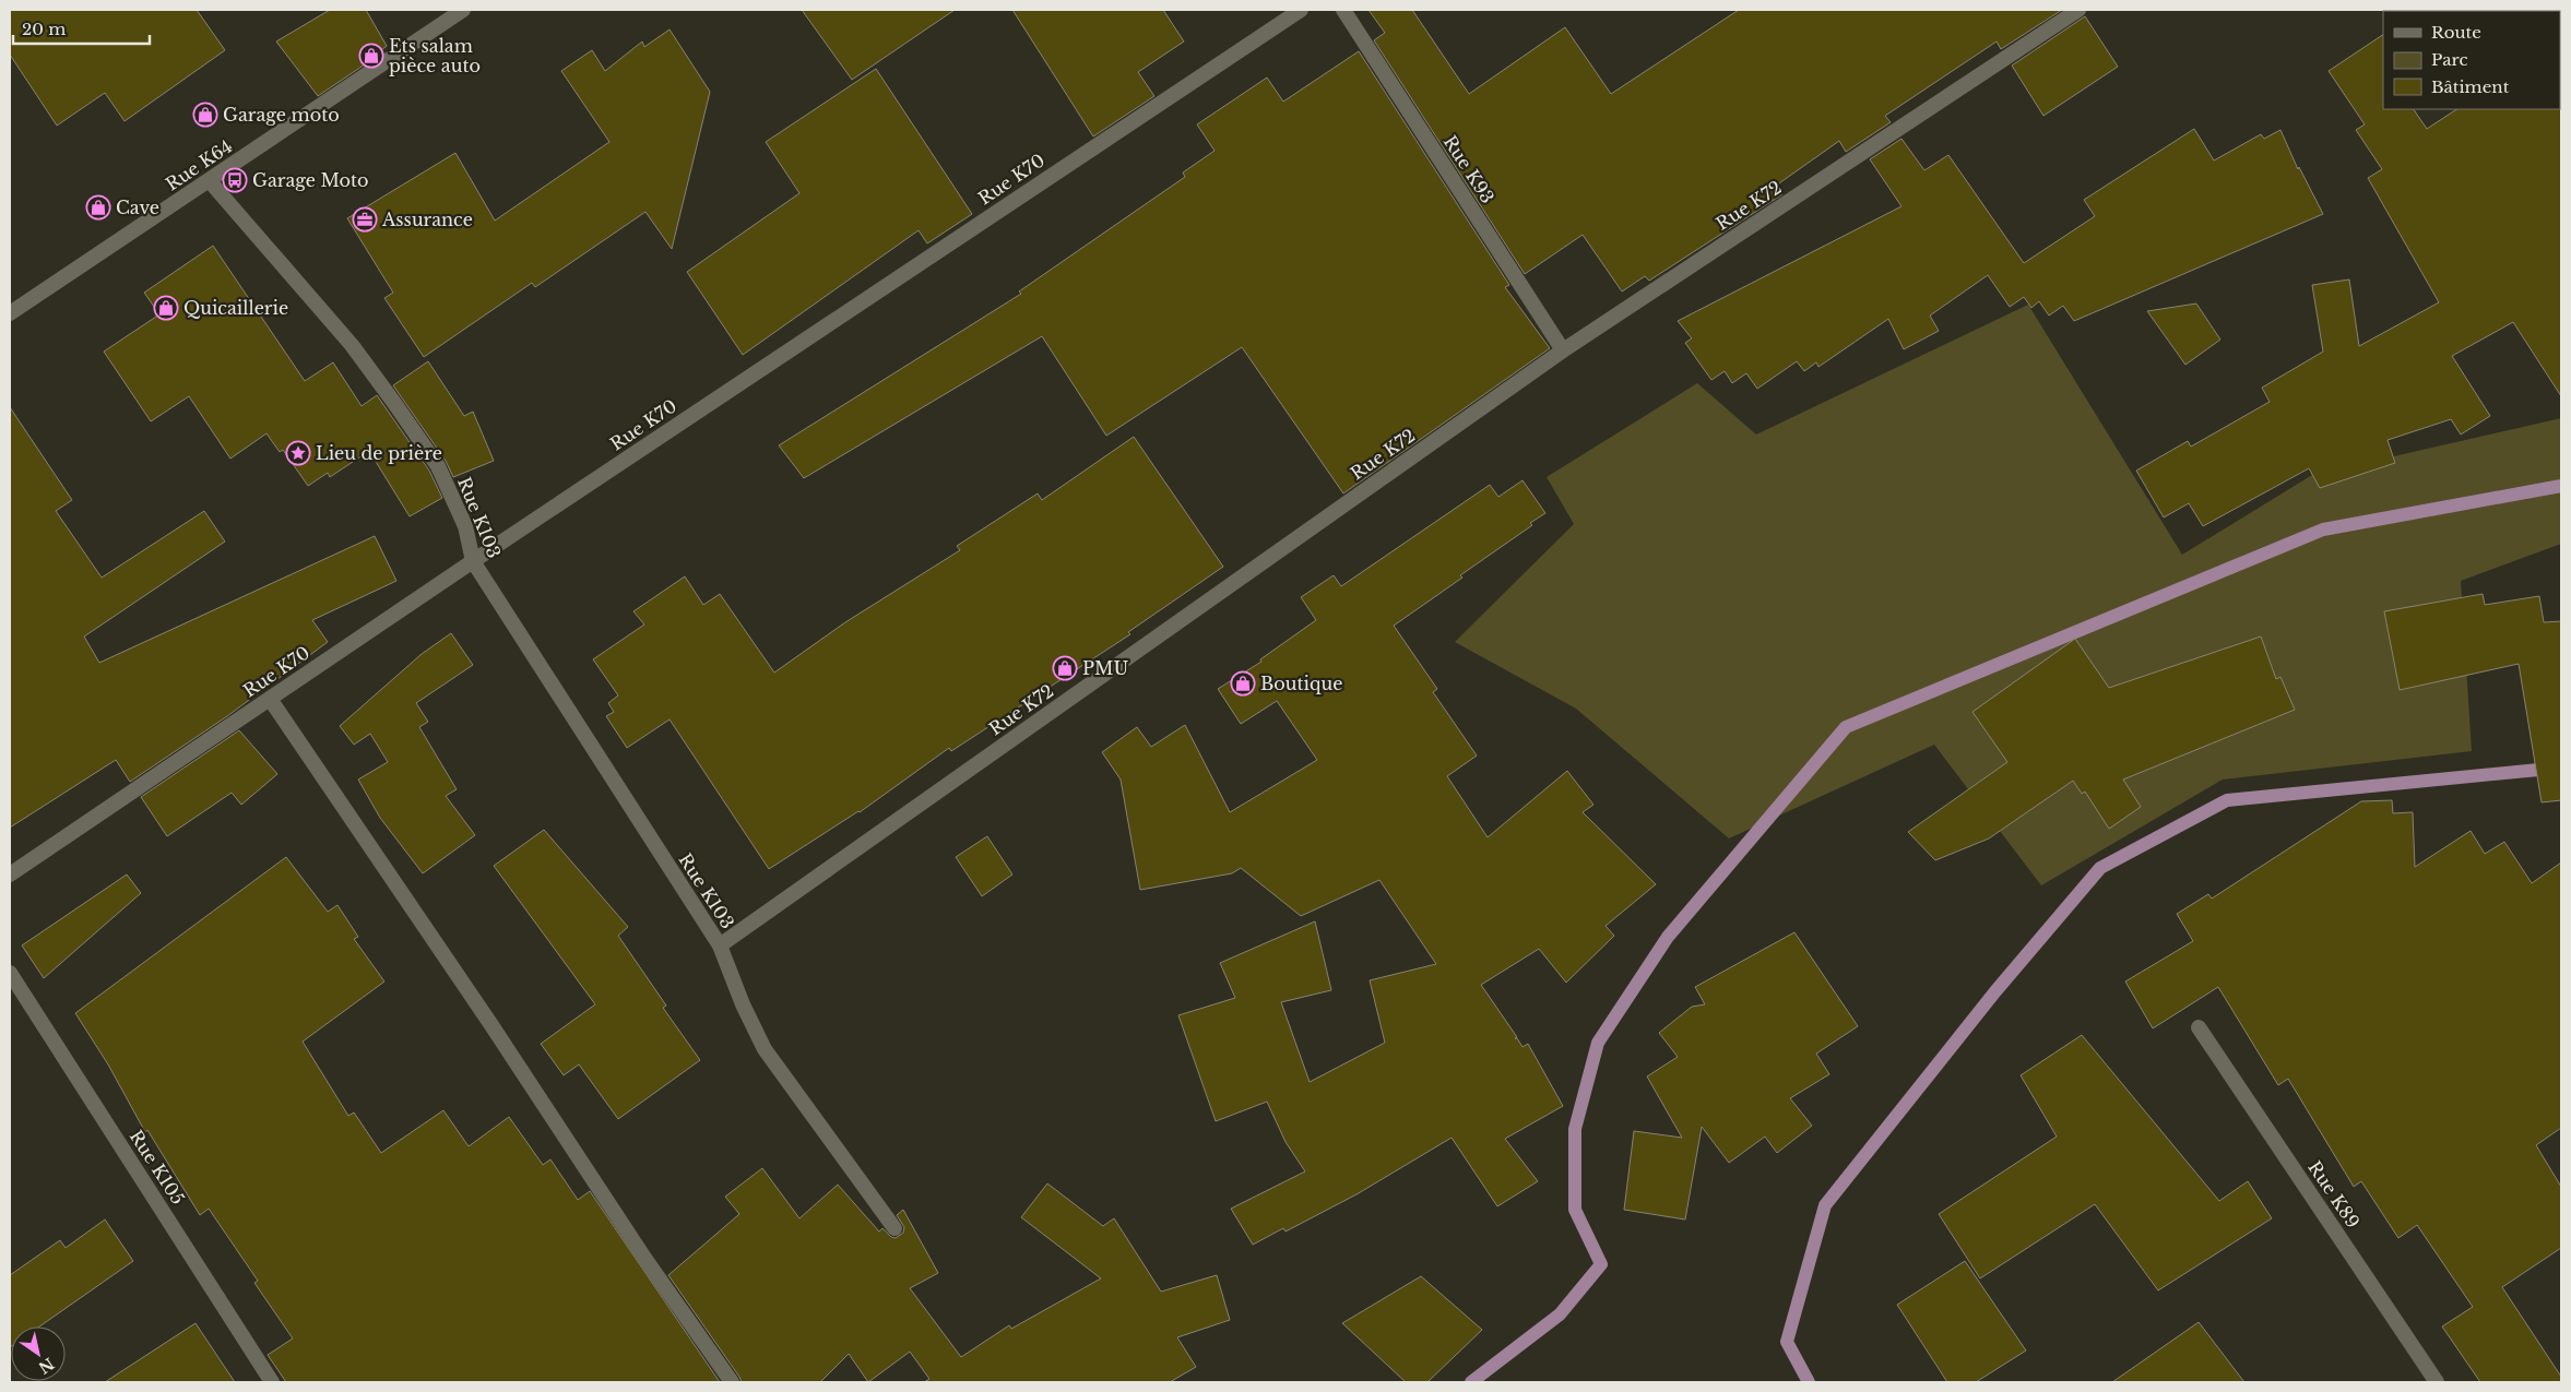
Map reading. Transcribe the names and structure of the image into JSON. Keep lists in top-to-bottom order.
{
  "streets": {
    "street": [
      "Rue K64",
      "Rue K93",
      "Rue K70",
      "Rue K72",
      "Rue K103",
      "Rue K105",
      "Rue K89"
    ]
  },
  "crossings": [
    ["Rue K64", "Rue K103"],
    ["Rue K93", "Rue K72"],
    ["Rue K70", "Rue K103"],
    ["Rue K72", "Rue K103"]
  ],
  "places": {
    "shop": [
      "Ets salam pièce auto",
      "Garage moto",
      "Cave",
      "Quicaillerie",
      "PMU",
      "Boutique"
    ],
    "bus stop": ["Garage Moto"],
    "office": ["Assurance"],
    "place": ["Lieu de prière"]
  },
  "legend": ["Route", "Parc", "Bâtiment"],
  "scale_bar": "20 m",
  "north": "bottom right"
}
